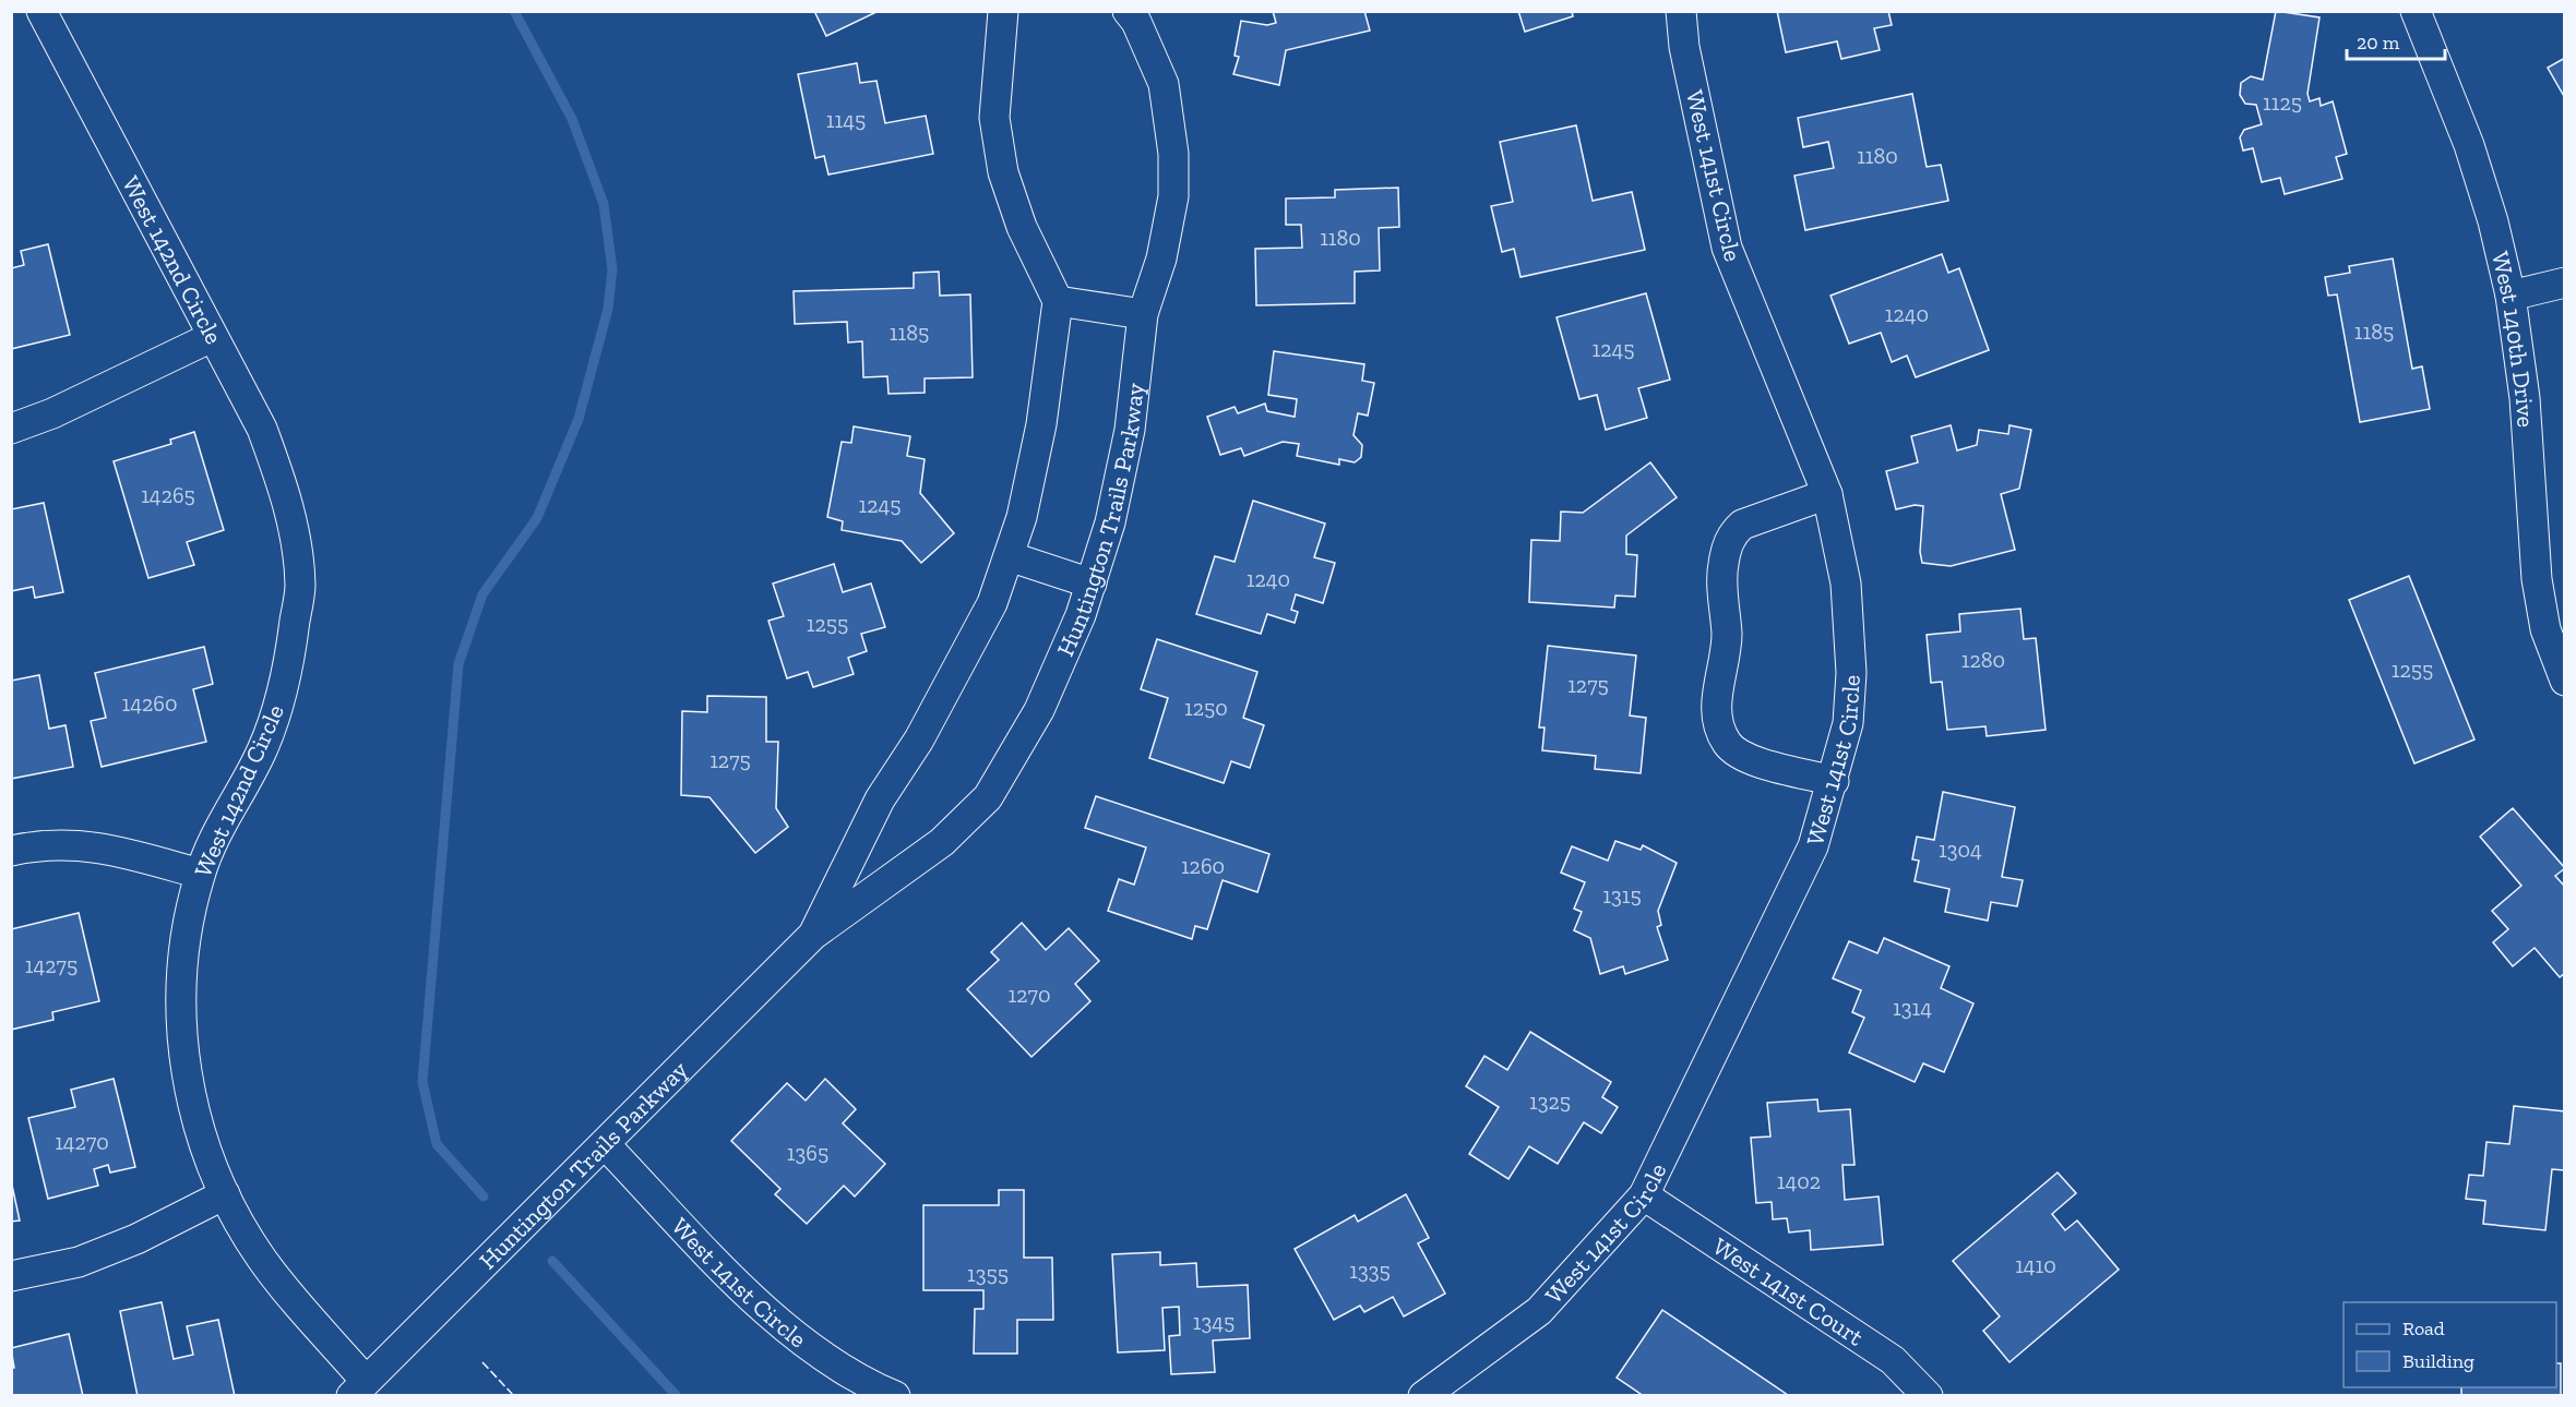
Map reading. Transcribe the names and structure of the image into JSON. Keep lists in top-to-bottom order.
{
  "streets": {
    "street": [
      "West 141st Circle",
      "West 142nd Circle",
      "West 140th Drive",
      "Huntington Trails Parkway",
      "West 141st Court"
    ]
  },
  "crossings": [
    ["West 141st Circle", "Huntington Trails Parkway"],
    ["West 141st Circle", "West 141st Court"],
    ["West 142nd Circle", "Huntington Trails Parkway"]
  ],
  "house_numbers": [
    "1125",
    "1145",
    "1180",
    "1180",
    "1240",
    "1185",
    "1185",
    "1245",
    "14265",
    "1245",
    "1240",
    "1255",
    "1280",
    "1255",
    "1275",
    "14260",
    "1250",
    "1275",
    "1304",
    "1260",
    "1315",
    "14275",
    "1270",
    "1314",
    "1325",
    "14270",
    "1365",
    "1402",
    "1410",
    "1335",
    "1355",
    "1345"
  ],
  "legend": ["Road", "Building"],
  "scale_bar": "20 m"
}
